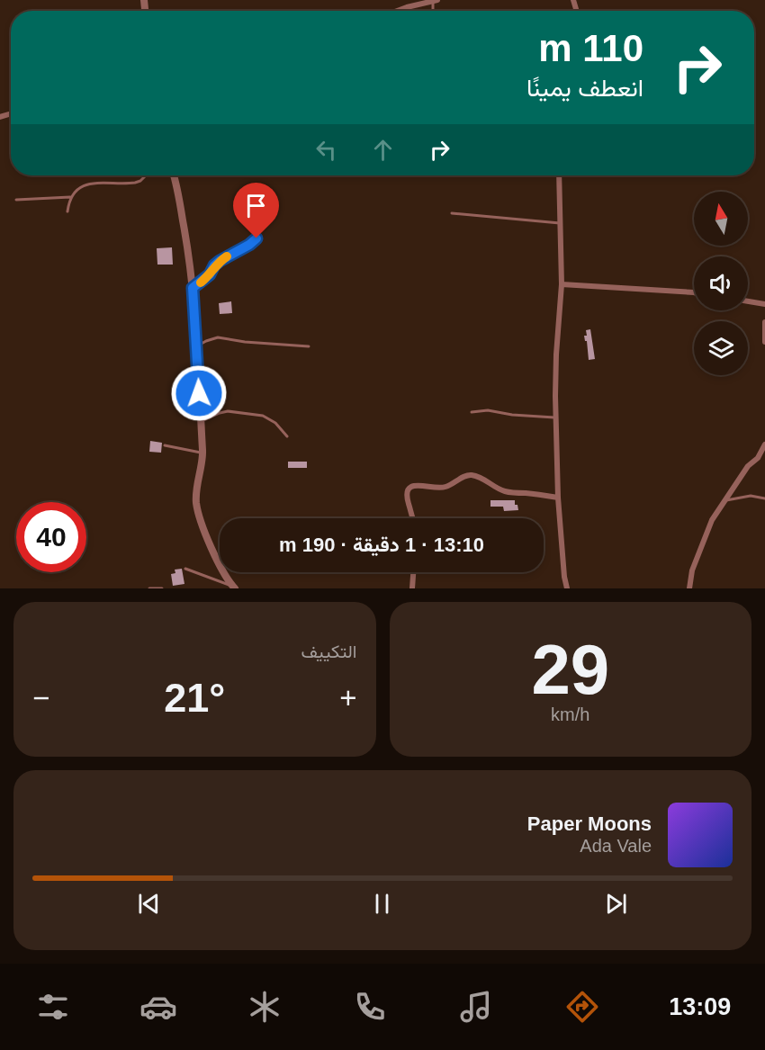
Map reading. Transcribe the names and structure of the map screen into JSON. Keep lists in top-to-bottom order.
{
  "north": "top",
  "page": {
    "turn": ["110 m", "انعطف يمينًا"],
    "limit": "40",
    "trip": "13:10 · 1 دقيقة · 190 m",
    "tile": [
      ["29", "km/h"],
      "التكييف"
    ],
    "heat": ["−", "21°", "+"],
    "song": ["Paper Moons", "Ada Vale"],
    "tabs": "13:09"
  }
}
